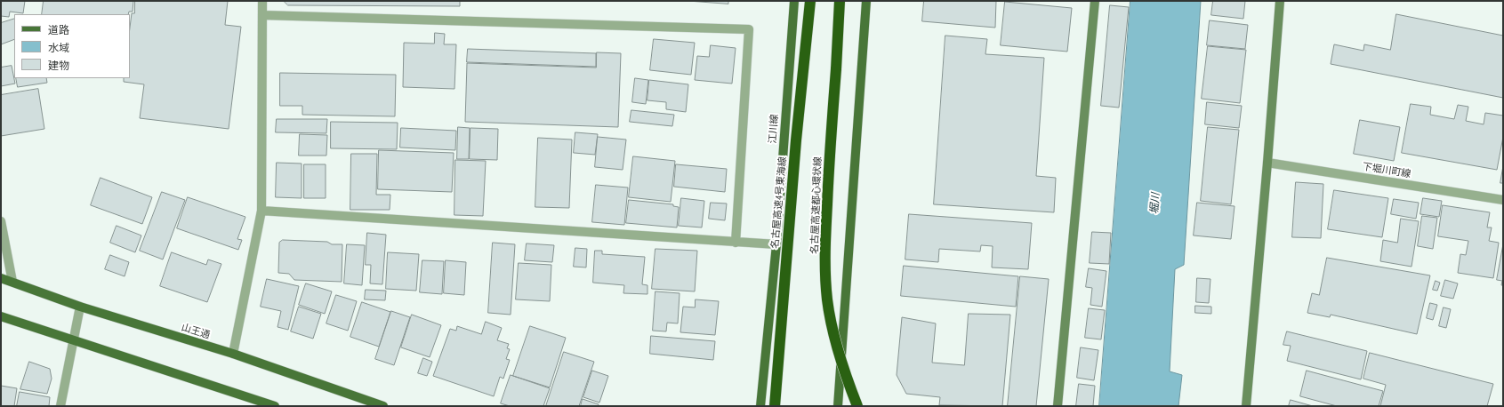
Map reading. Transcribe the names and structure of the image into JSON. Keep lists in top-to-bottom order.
{
  "streets": {
    "highway": ["名古屋高速4号東海線", "名古屋高速都心環状線"],
    "main road": ["江川線", "山王通"],
    "street": ["下堀川町線"]
  },
  "water": ["堀川"],
  "legend": ["道路", "水域", "建物"]
}
